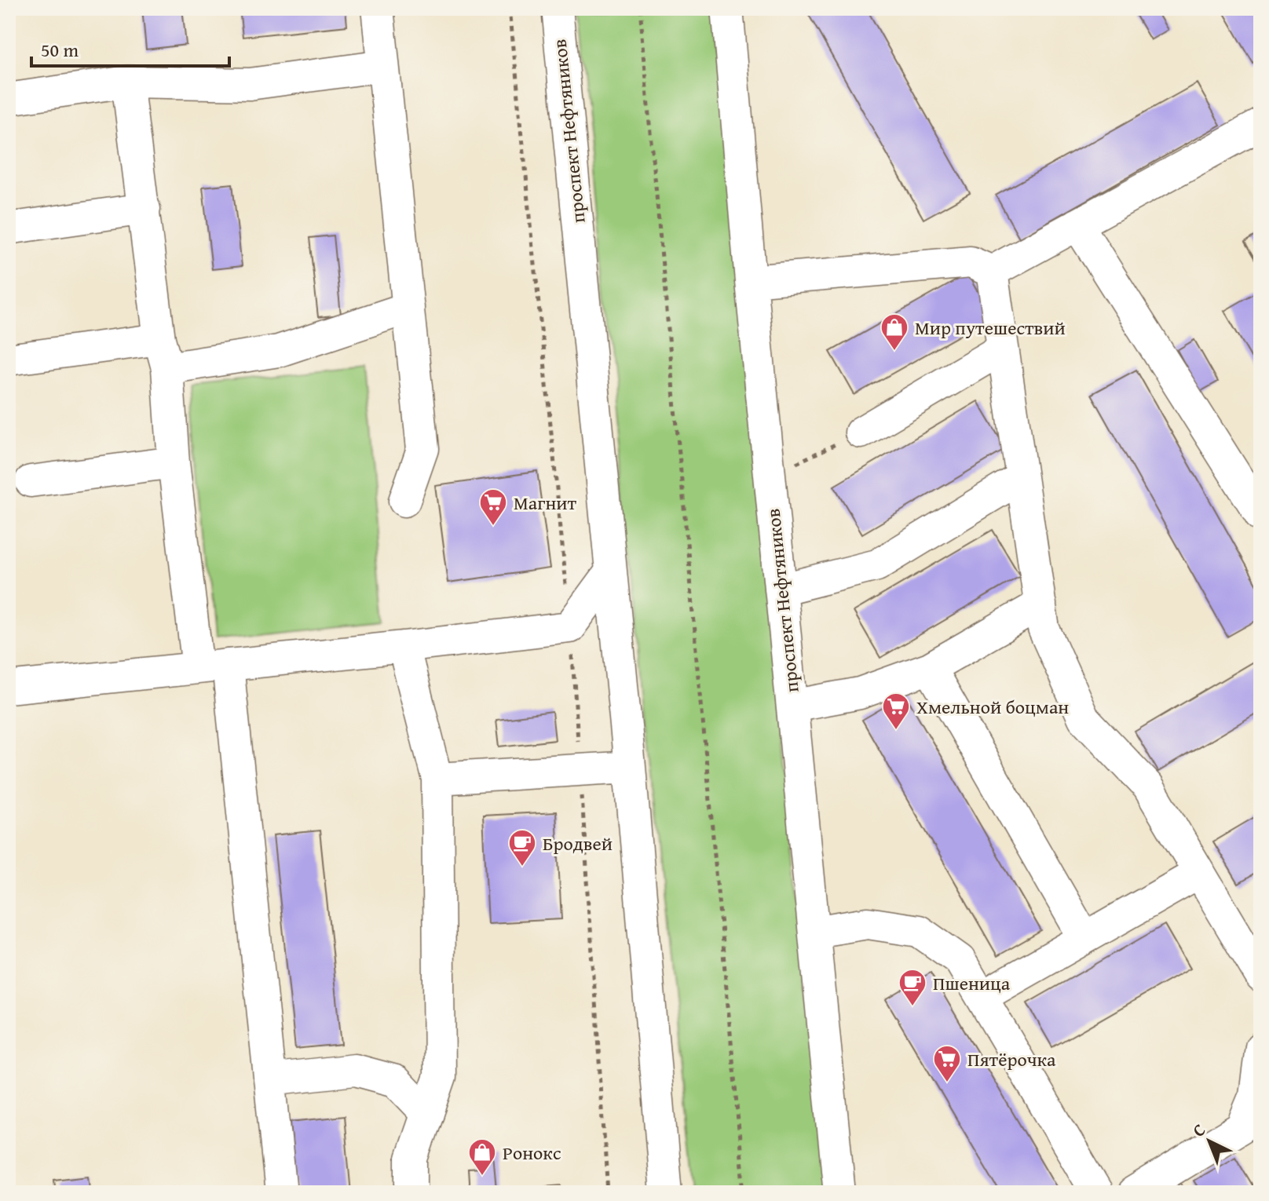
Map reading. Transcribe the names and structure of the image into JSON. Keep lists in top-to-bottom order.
{
  "streets": {
    "street": ["проспект Нефтяников"]
  },
  "places": {
    "shop": ["Мир путешествий", "Ронокс"],
    "supermarket": ["Магнит", "Хмельной боцман", "Пятёрочка"],
    "cafe": ["Бродвей", "Пшеница"]
  },
  "scale_bar": "50 m",
  "north": "top left"
}
